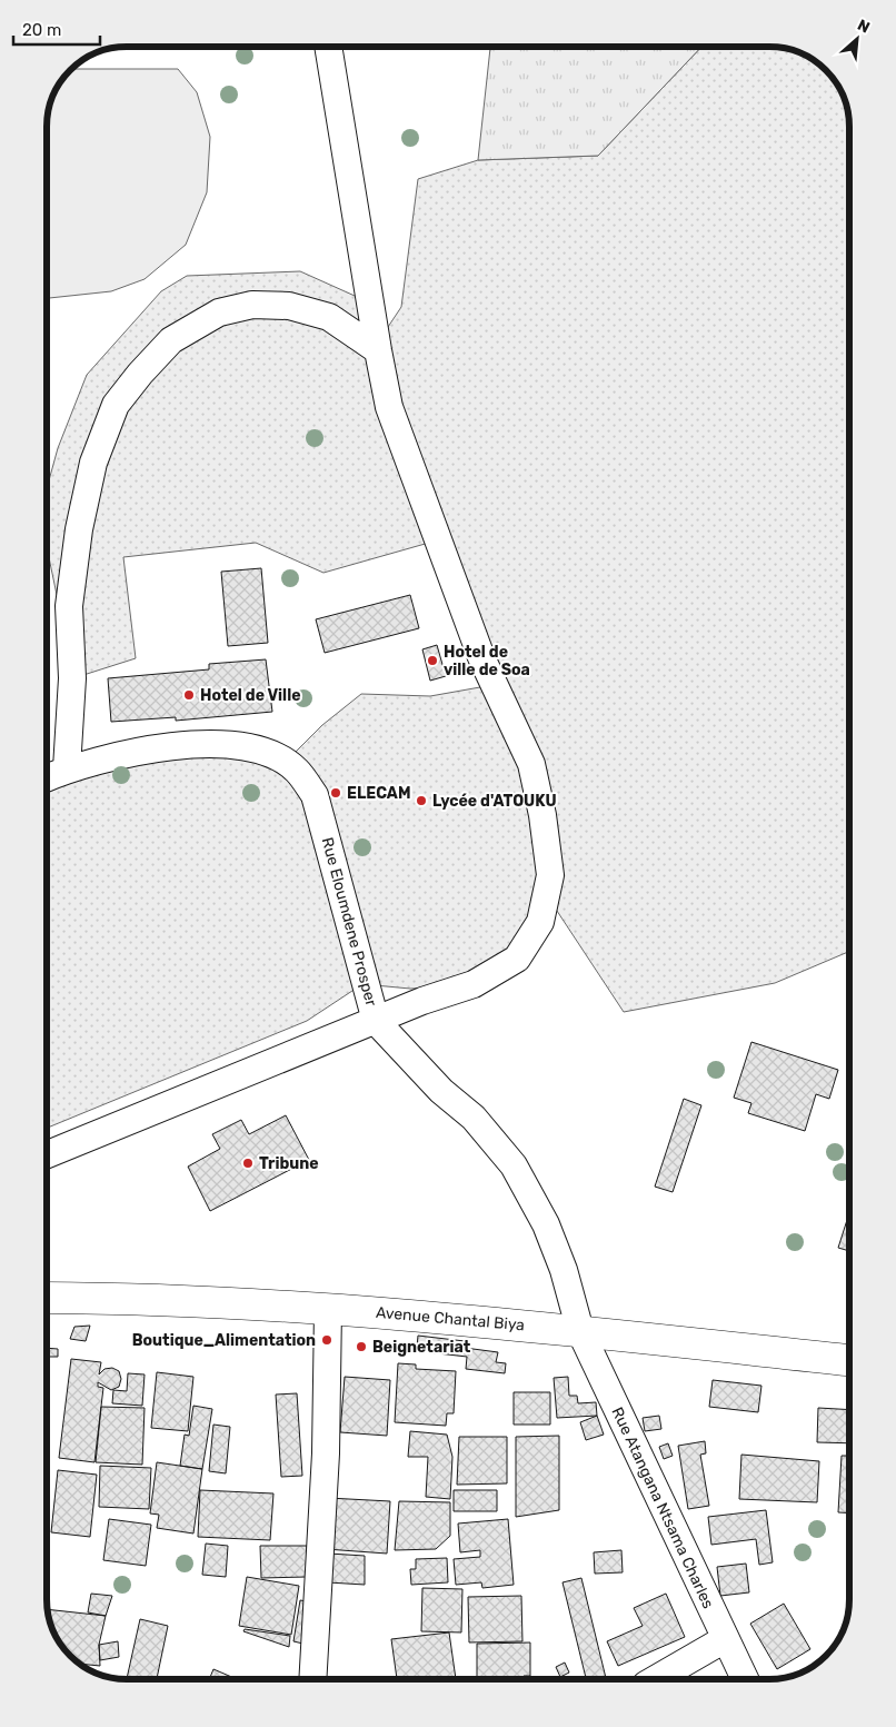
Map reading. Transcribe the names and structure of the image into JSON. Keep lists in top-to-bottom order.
{
  "streets": {
    "main road": ["Avenue Chantal Biya"],
    "street": ["Rue Eloumdene Prosper", "Rue Atangana Ntsama Charles"]
  },
  "crossings": [
    ["Rue Eloumdene Prosper", "Rue Atangana Ntsama Charles"],
    ["Avenue Chantal Biya", "Rue Atangana Ntsama Charles"]
  ],
  "places": [
    "Hotel de ville de Soa",
    "Hotel de Ville",
    "ELECAM",
    "Lycée d'ATOUKU",
    "Tribune",
    "Boutique_Alimentation",
    "Beignetariat"
  ],
  "scale_bar": "20 m",
  "north": "top right"
}
